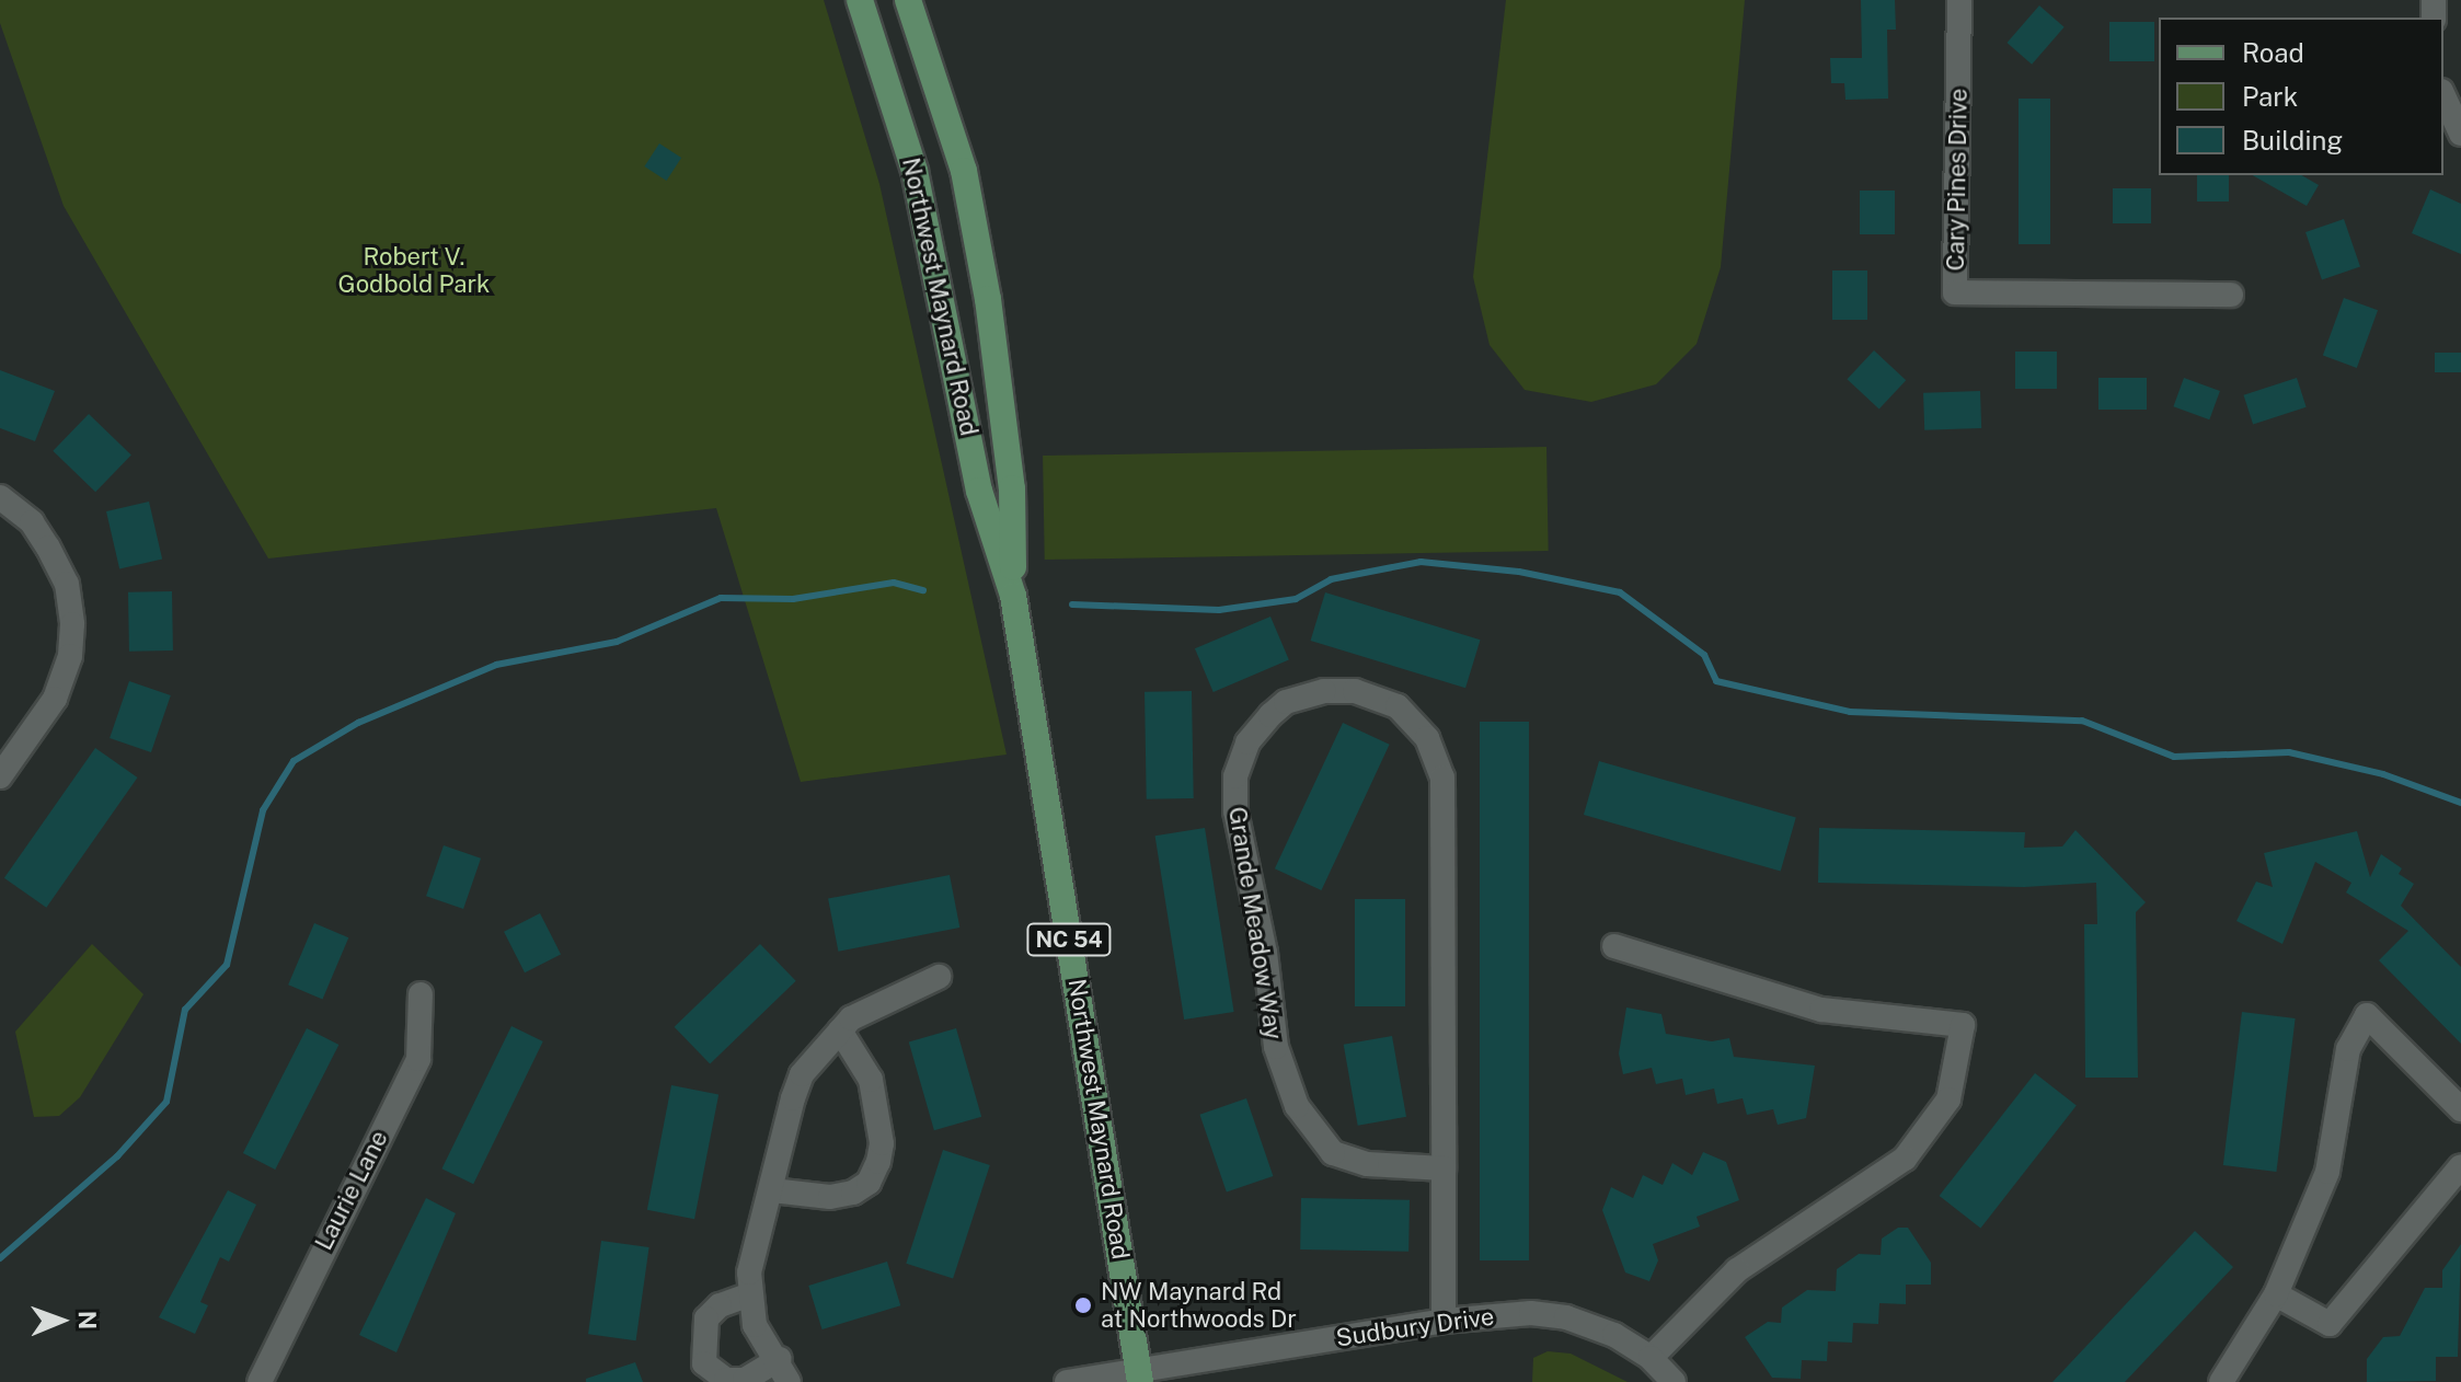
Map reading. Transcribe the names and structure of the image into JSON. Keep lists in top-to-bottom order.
{
  "streets": {
    "main road": ["Northwest Maynard Road", "NC 54"],
    "street": [
      "Cary Pines Drive",
      "Grande Meadow Way",
      "Laurie Lane",
      "Sudbury Drive"
    ]
  },
  "crossings": [
    ["Northwest Maynard Road", "Sudbury Drive"],
    ["Grande Meadow Way", "Sudbury Drive"]
  ],
  "parks": ["Robert V. Godbold Park"],
  "places": ["NW Maynard Rd at Northwoods Dr"],
  "legend": ["Road", "Park", "Building"],
  "north": "right"
}
